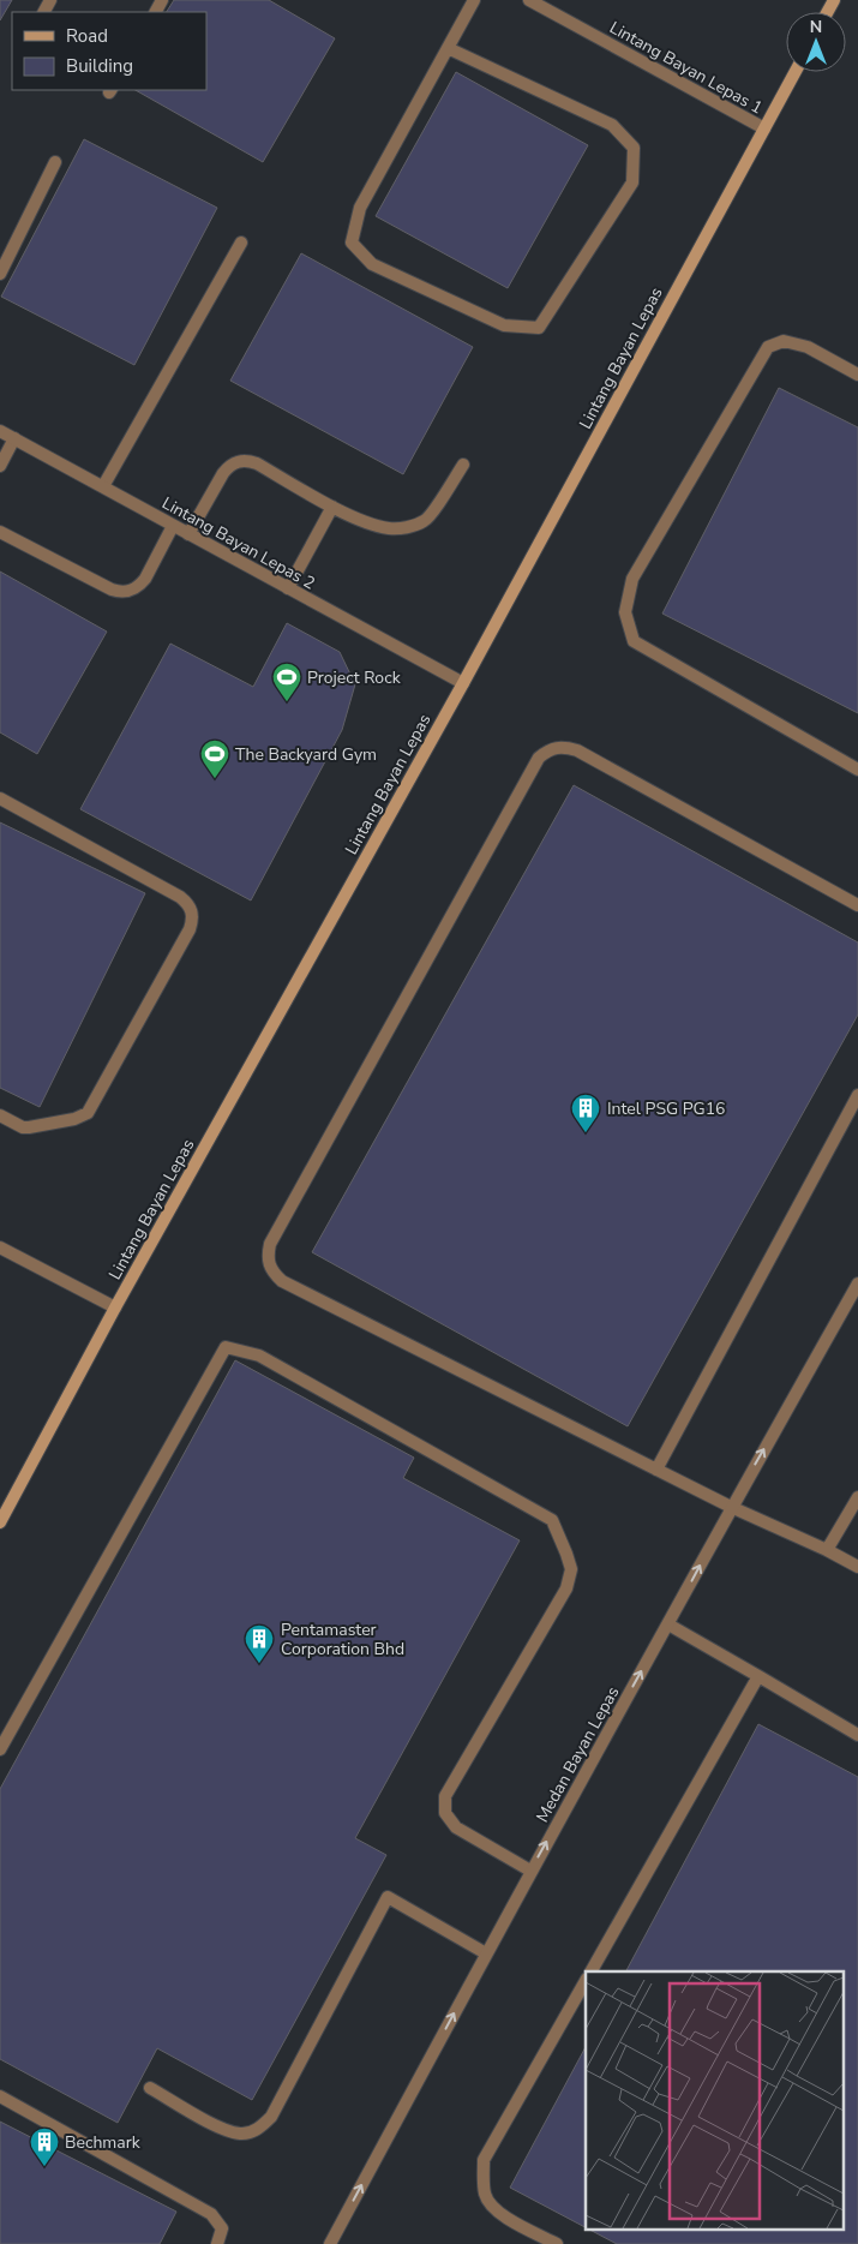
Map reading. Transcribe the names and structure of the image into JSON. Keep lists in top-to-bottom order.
{
  "streets": {
    "street": [
      "Lintang Bayan Lepas 1",
      "Lintang Bayan Lepas",
      "Lintang Bayan Lepas 2",
      "Medan Bayan Lepas"
    ]
  },
  "crossings": [
    ["Lintang Bayan Lepas 1", "Lintang Bayan Lepas"],
    ["Lintang Bayan Lepas", "Lintang Bayan Lepas 2"]
  ],
  "places": {
    "sports": ["Project Rock", "The Backyard Gym"],
    "building": ["Intel PSG PG16", "Pentamaster Corporation Bhd", "Bechmark"]
  },
  "legend": ["Road", "Building"],
  "north": "top"
}
